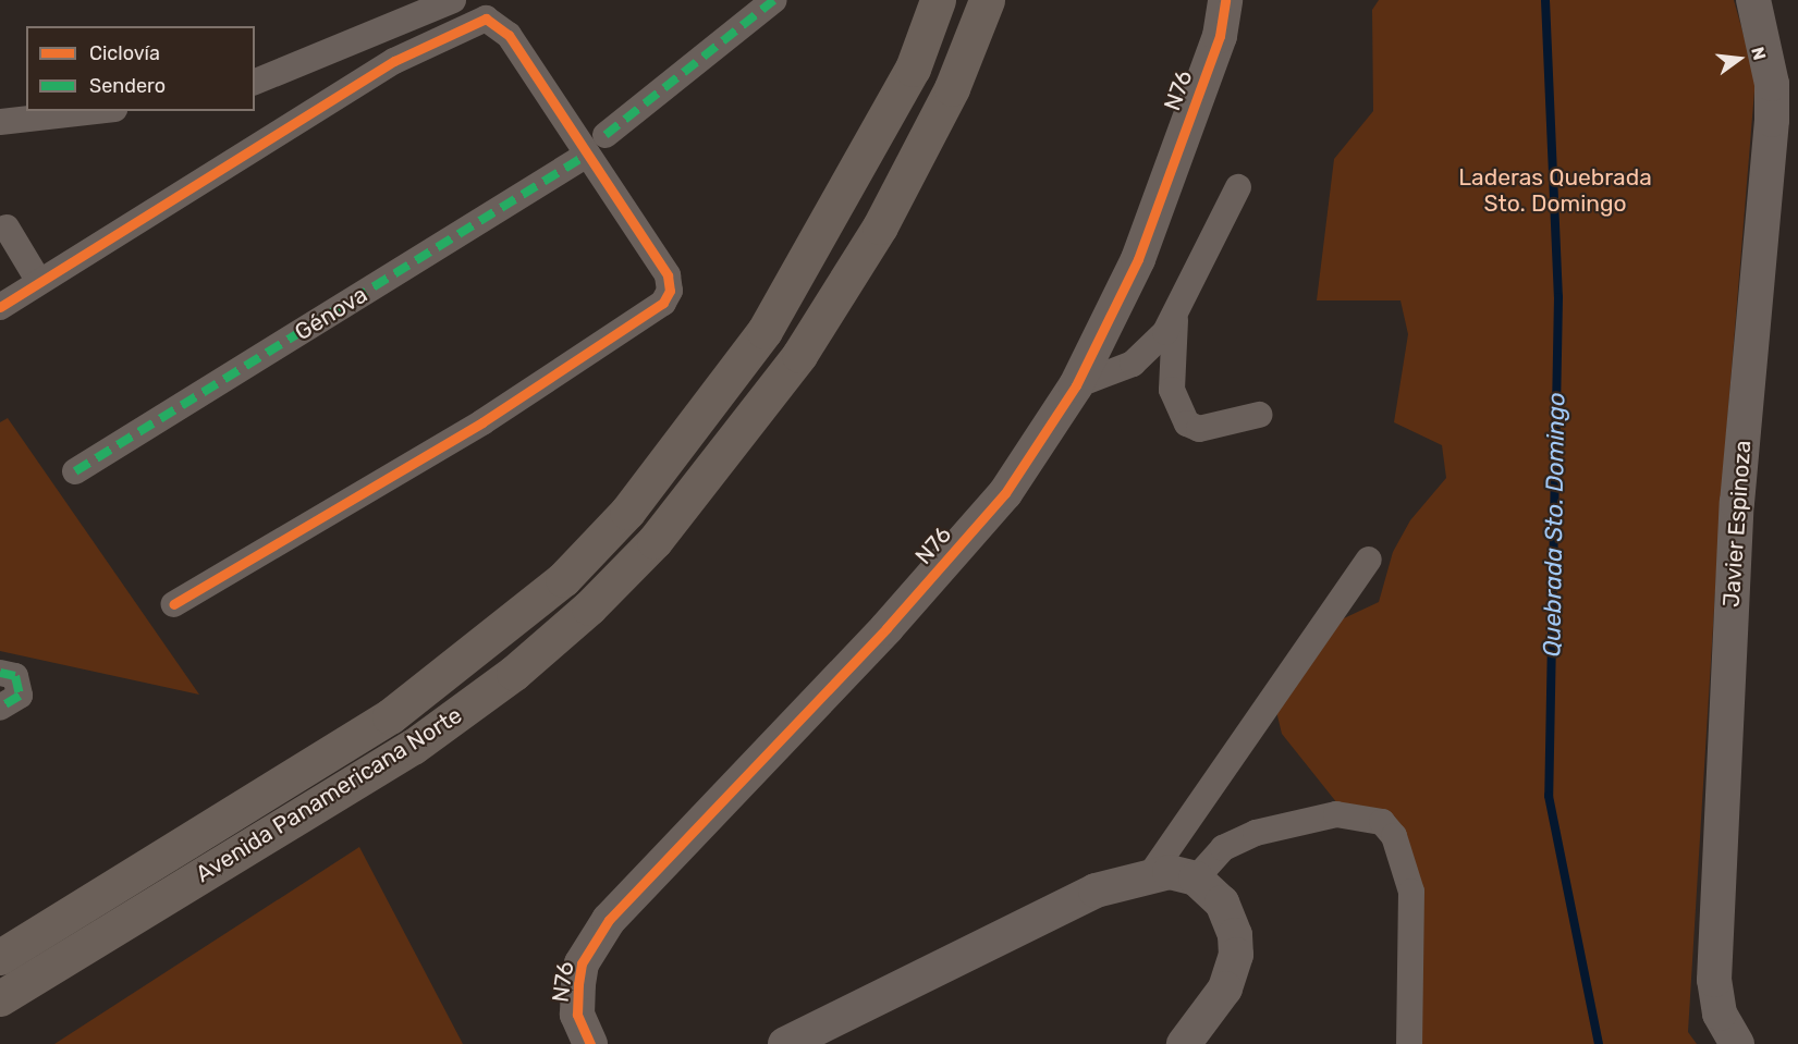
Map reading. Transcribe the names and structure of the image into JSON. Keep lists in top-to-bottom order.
{
  "streets": {
    "main road": ["Avenida Panamericana Norte"],
    "street": ["N76", "Génova", "Javier Espinoza"]
  },
  "water": ["Quebrada Sto. Domingo"],
  "parks": ["Laderas Quebrada Sto. Domingo"],
  "legend": ["Ciclovía", "Sendero"],
  "north": "right"
}
